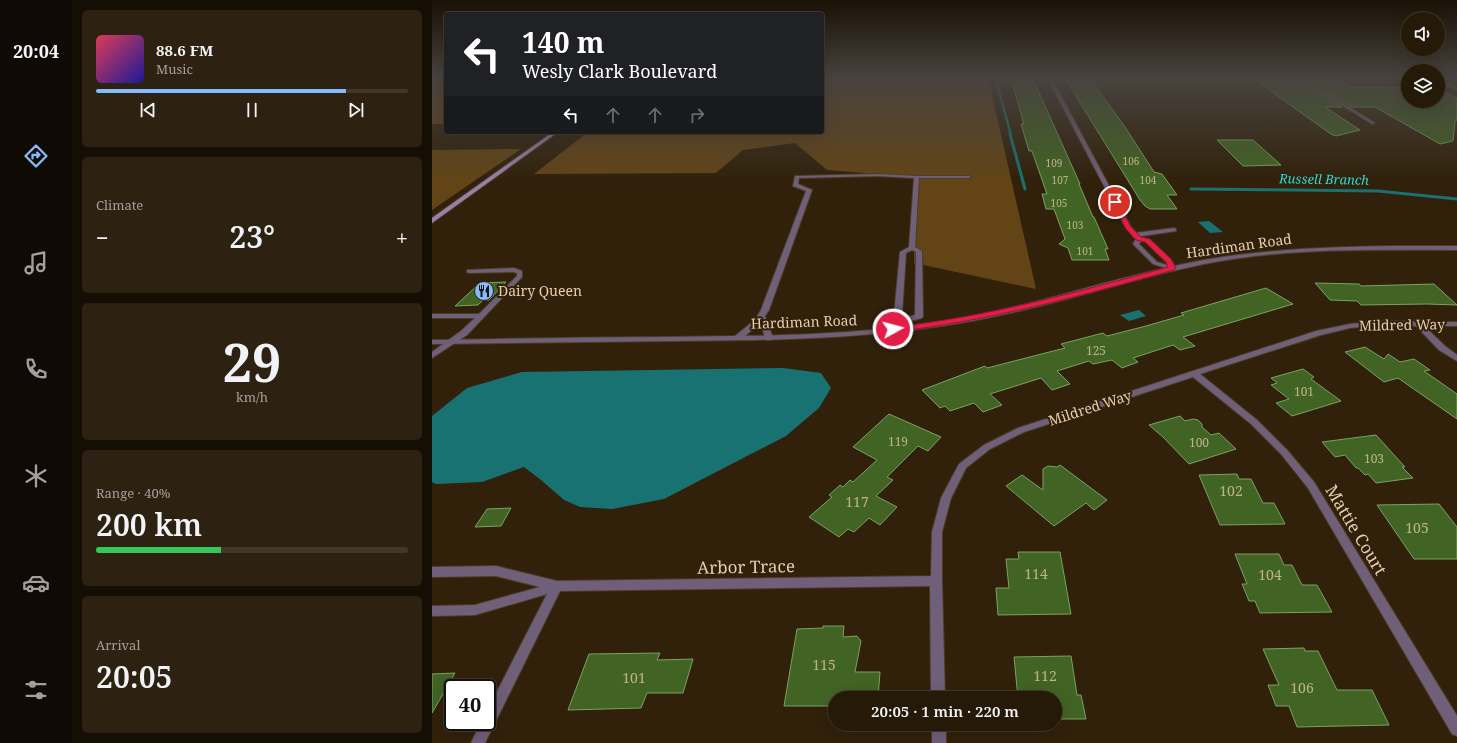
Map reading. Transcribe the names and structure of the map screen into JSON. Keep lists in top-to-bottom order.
{
  "streets": {
    "street": [
      "Hardiman Road",
      "Mildred Way",
      "Mattie Court",
      "Arbor Trace"
    ]
  },
  "crossings": [
    ["Mildred Way", "Mattie Court"],
    ["Mildred Way", "Arbor Trace"]
  ],
  "water": ["Russell Branch"],
  "places": {
    "restaurant": ["Dairy Queen"]
  },
  "house_numbers": [
    "106",
    "109",
    "107",
    "104",
    "105",
    "103",
    "101",
    "125",
    "101",
    "119",
    "100",
    "103",
    "102",
    "117",
    "105",
    "114",
    "104",
    "115",
    "112",
    "101",
    "106"
  ],
  "page": {
    "tabs": "20:04",
    "turn": ["140 m", "Wesly Clark Boulevard"],
    "song": ["88.6 FM", "Music"],
    "tile": [
      "Climate",
      ["29", "km/h"],
      ["Range · 40%", "200 km"],
      ["Arrival", "20:05"]
    ],
    "heat": ["−", "23°", "+"],
    "limit": "40",
    "trip": "20:05 · 1 min · 220 m"
  }
}
